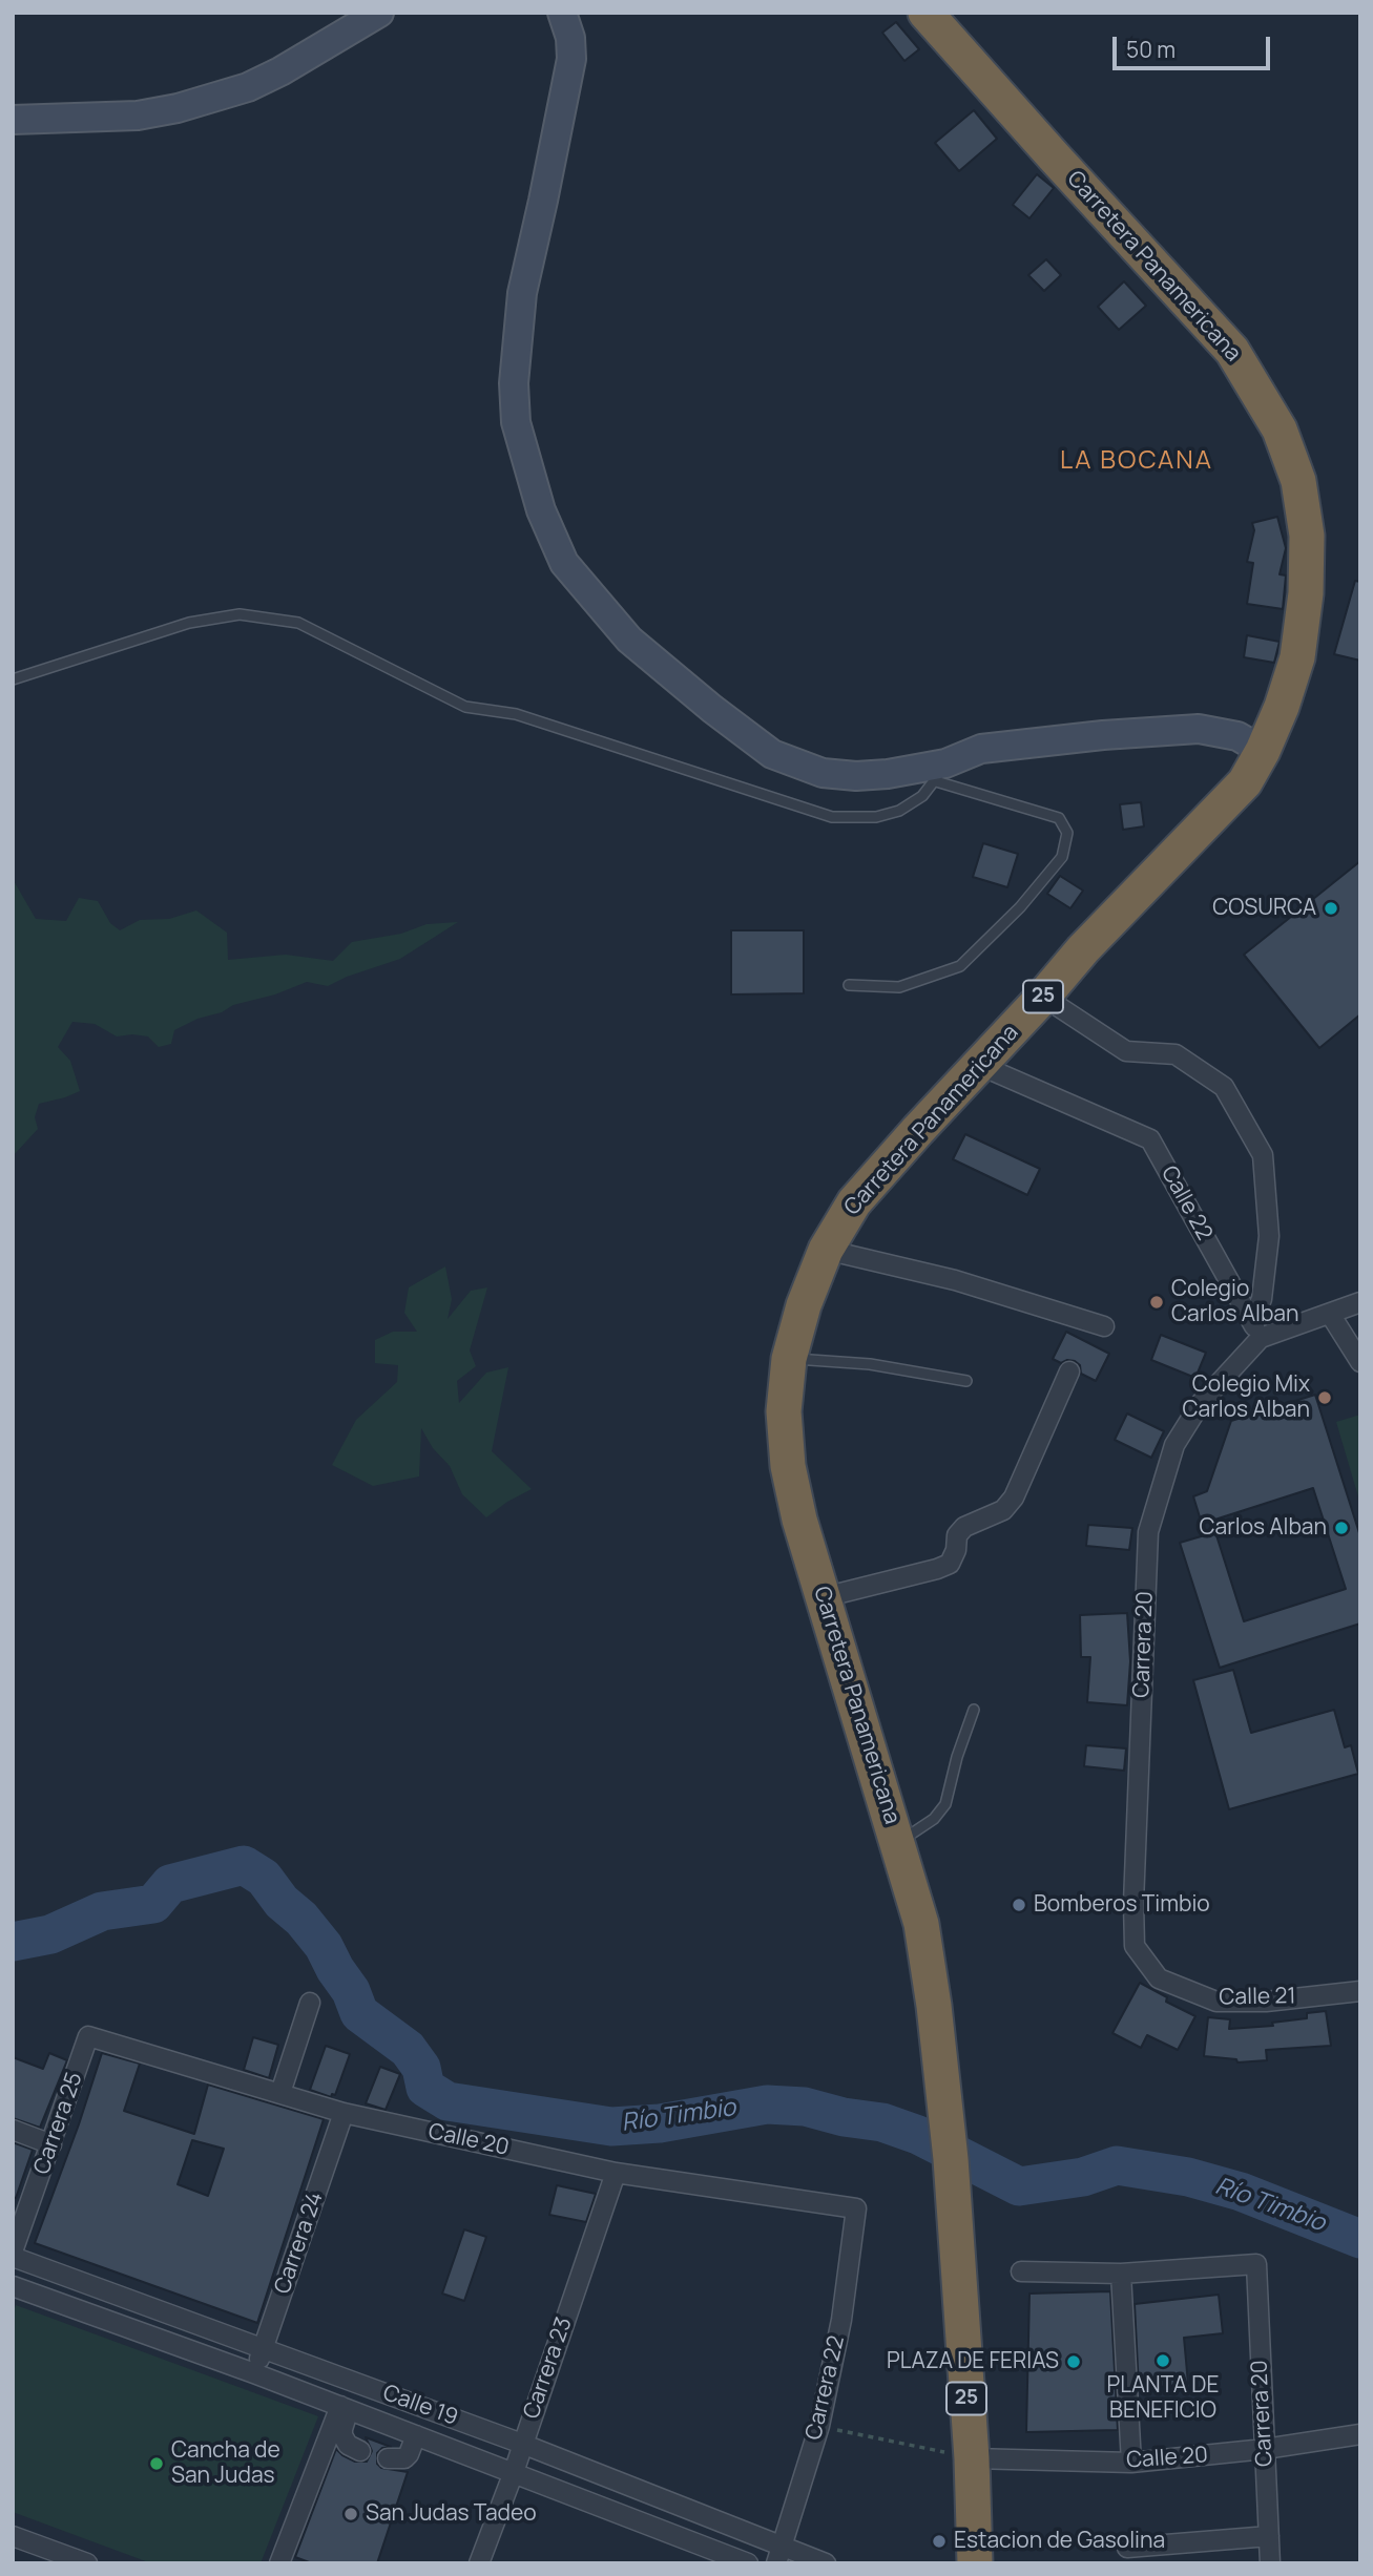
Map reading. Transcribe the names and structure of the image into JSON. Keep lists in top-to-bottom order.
{
  "streets": {
    "highway": ["Carretera Panamericana", "25"],
    "street": [
      "Calle 22",
      "Carrera 20",
      "Calle 21",
      "Carrera 25",
      "Calle 20",
      "Carrera 24",
      "Carrera 23",
      "Carrera 22",
      "Calle 19"
    ]
  },
  "crossings": [
    ["Carretera Panamericana", "Calle 22"],
    ["Carretera Panamericana", "Calle 20"],
    ["Calle 22", "Carrera 20"],
    ["Carrera 20", "Calle 21"],
    ["Carrera 20", "Calle 20"],
    ["Carrera 25", "Calle 20"],
    ["Calle 20", "Carrera 24"],
    ["Calle 20", "Carrera 23"],
    ["Calle 20", "Carrera 22"],
    ["Carrera 24", "Calle 19"],
    ["Carrera 23", "Calle 19"],
    ["Carrera 22", "Calle 19"]
  ],
  "districts": ["LA BOCANA"],
  "water": ["Río Timbio"],
  "places": [
    "COSURCA",
    "Colegio Carlos Alban",
    "Colegio Mix Carlos Alban",
    "Carlos Alban",
    "Bomberos Timbio",
    "PLANTA DE BENEFICIO",
    "PLAZA DE FERIAS",
    "Cancha de San Judas",
    "San Judas Tadeo",
    "Estacion de Gasolina"
  ],
  "scale_bar": "50 m"
}
